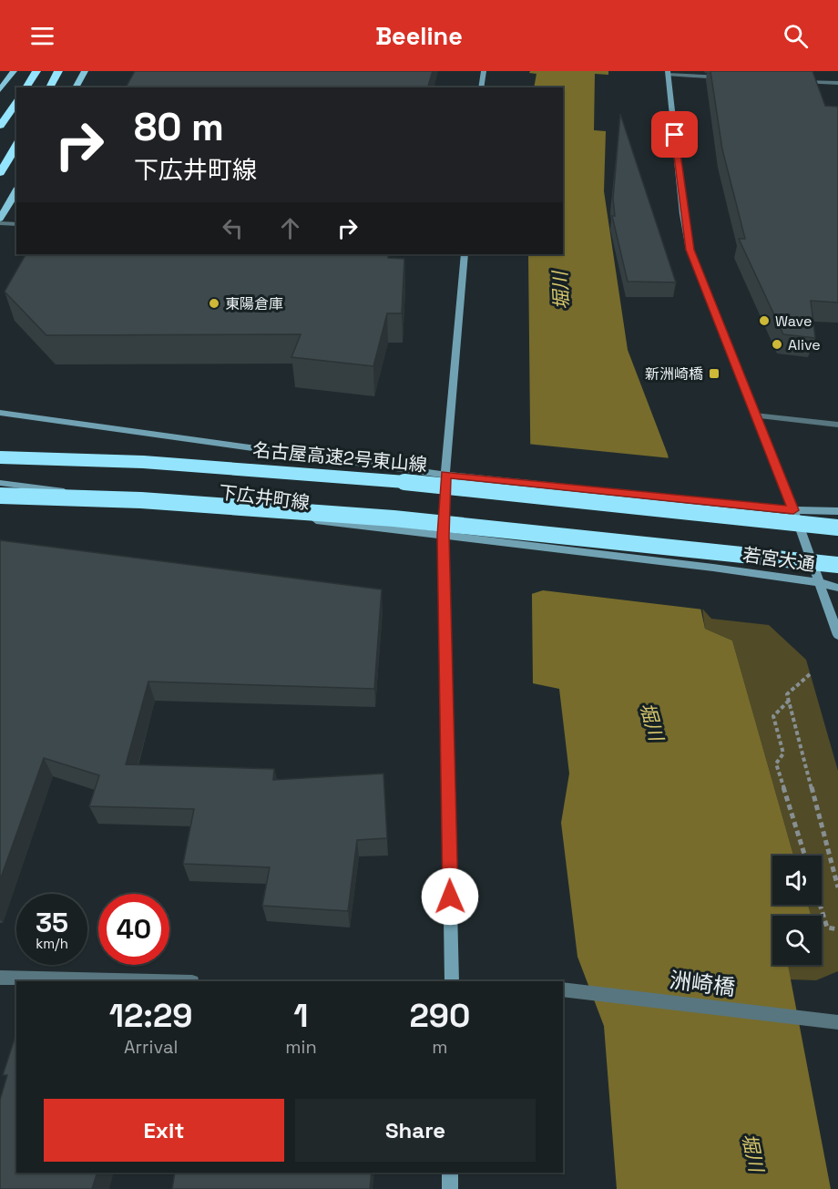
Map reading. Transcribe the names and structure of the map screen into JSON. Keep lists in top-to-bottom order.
{
  "streets": {
    "highway": ["名古屋高速2号東山線"],
    "street": ["下広井町線", "若宮大通", "洲崎橋"]
  },
  "crossings": [
    ["下広井町線", "若宮大通"]
  ],
  "water": ["堀川"],
  "places": {
    "other": ["東陽倉庫", "Wave", "Alive"],
    "transit": ["新洲崎橋"]
  },
  "page": {
    "header": "Beeline",
    "turn": ["80 m", "下広井町線"],
    "speed": "35 km/h",
    "limit": "40",
    "eta": [
      "12:29",
      "Arrival",
      "1",
      "min",
      "290",
      "m"
    ],
    "buttons": ["Exit", "Share"]
  }
}
